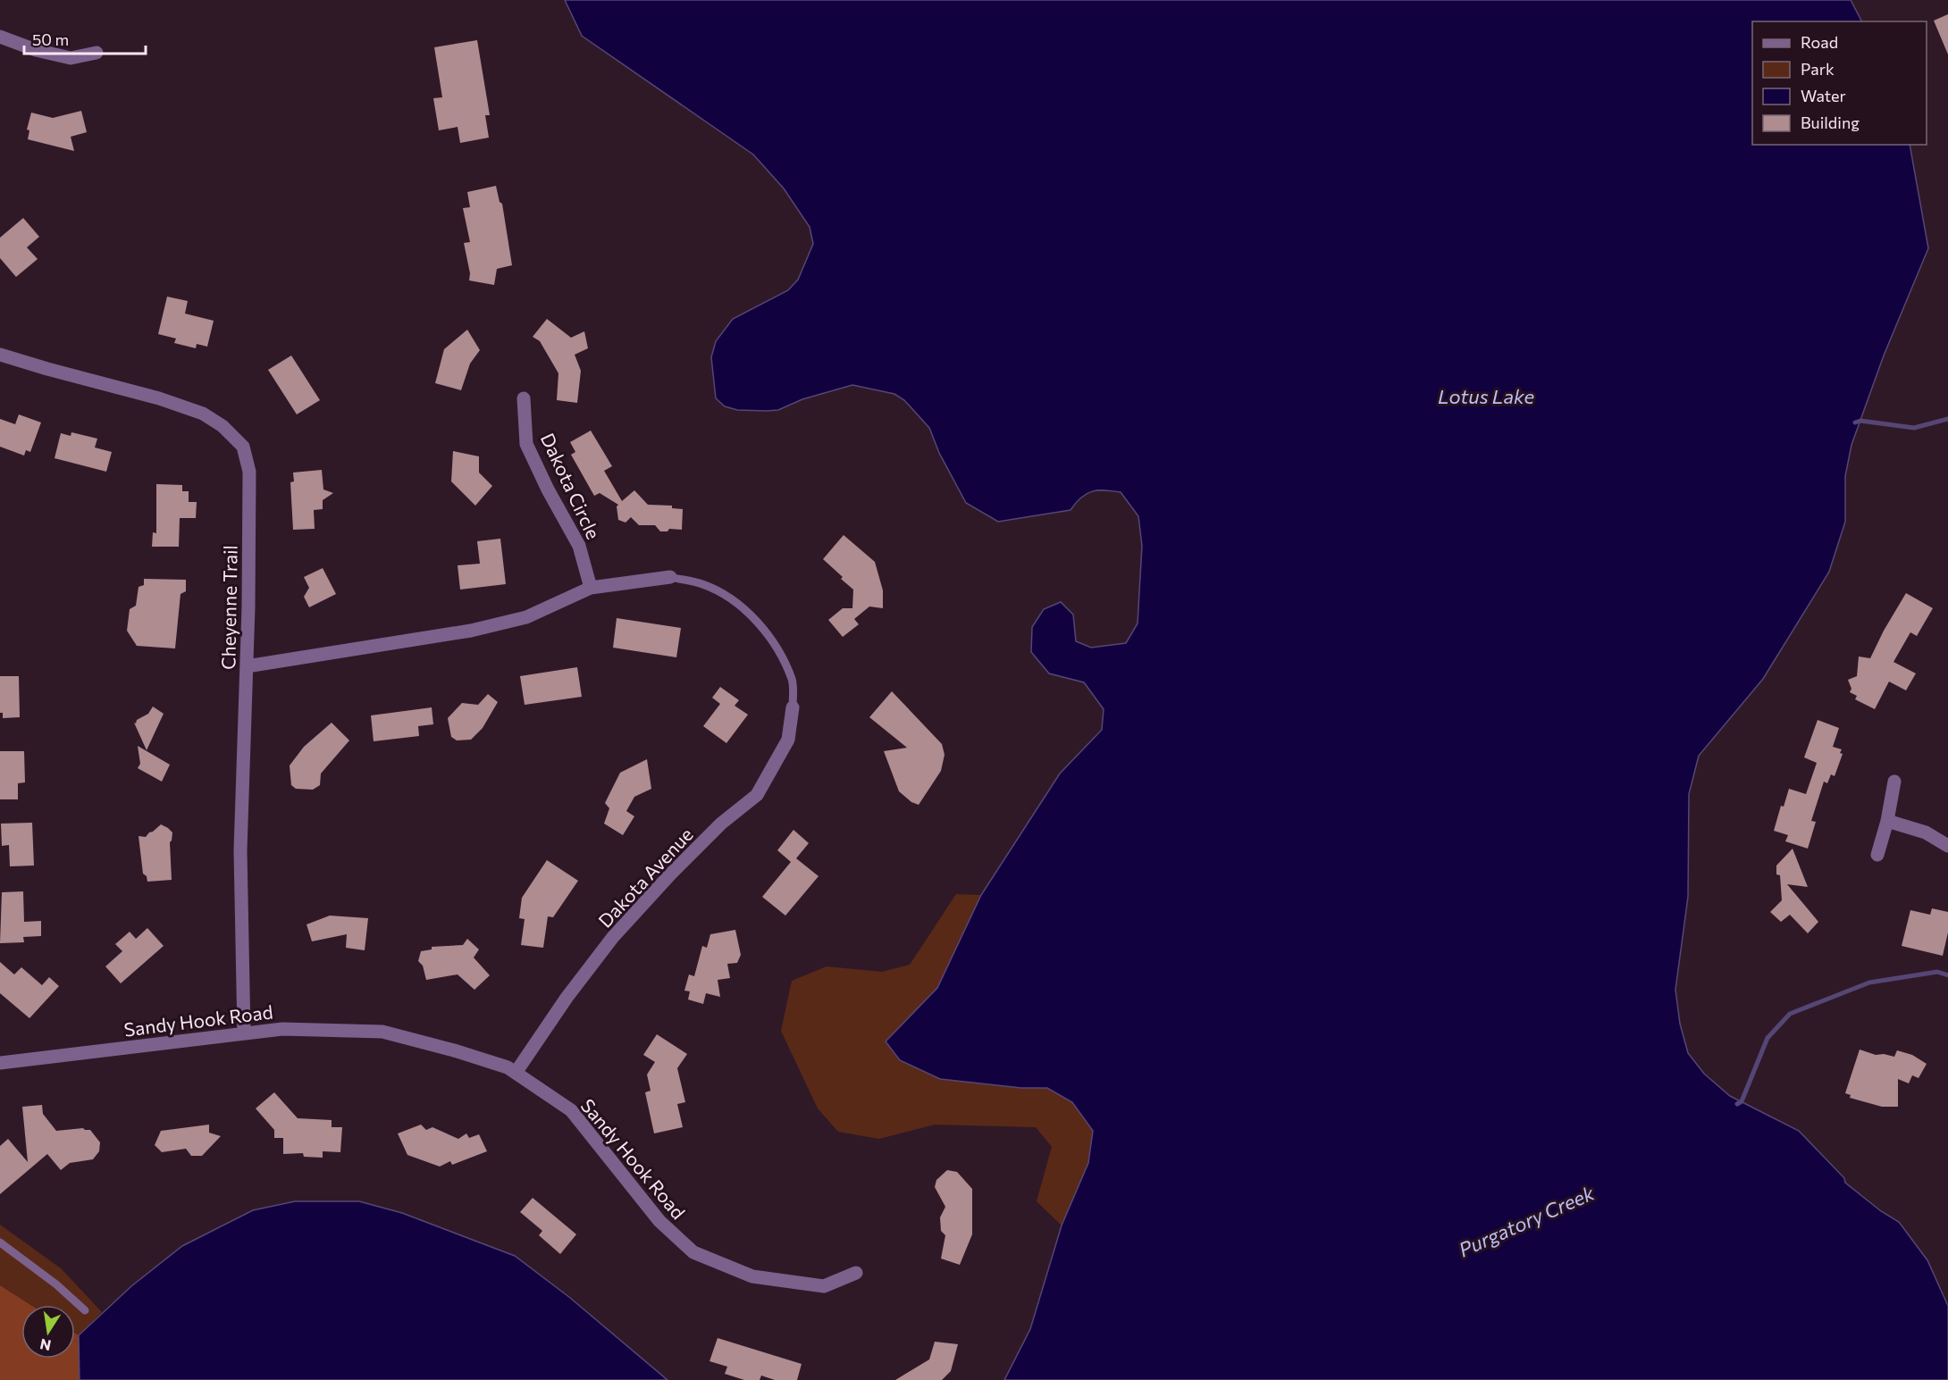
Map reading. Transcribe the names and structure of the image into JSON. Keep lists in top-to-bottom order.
{
  "streets": {
    "street": [
      "Dakota Circle",
      "Cheyenne Trail",
      "Dakota Avenue",
      "Sandy Hook Road"
    ]
  },
  "crossings": [
    ["Cheyenne Trail", "Sandy Hook Road"],
    ["Dakota Avenue", "Sandy Hook Road"]
  ],
  "water": ["Lotus Lake", "Purgatory Creek"],
  "legend": [
    "Road",
    "Park",
    "Water",
    "Building"
  ],
  "scale_bar": "50 m",
  "north": "bottom"
}
